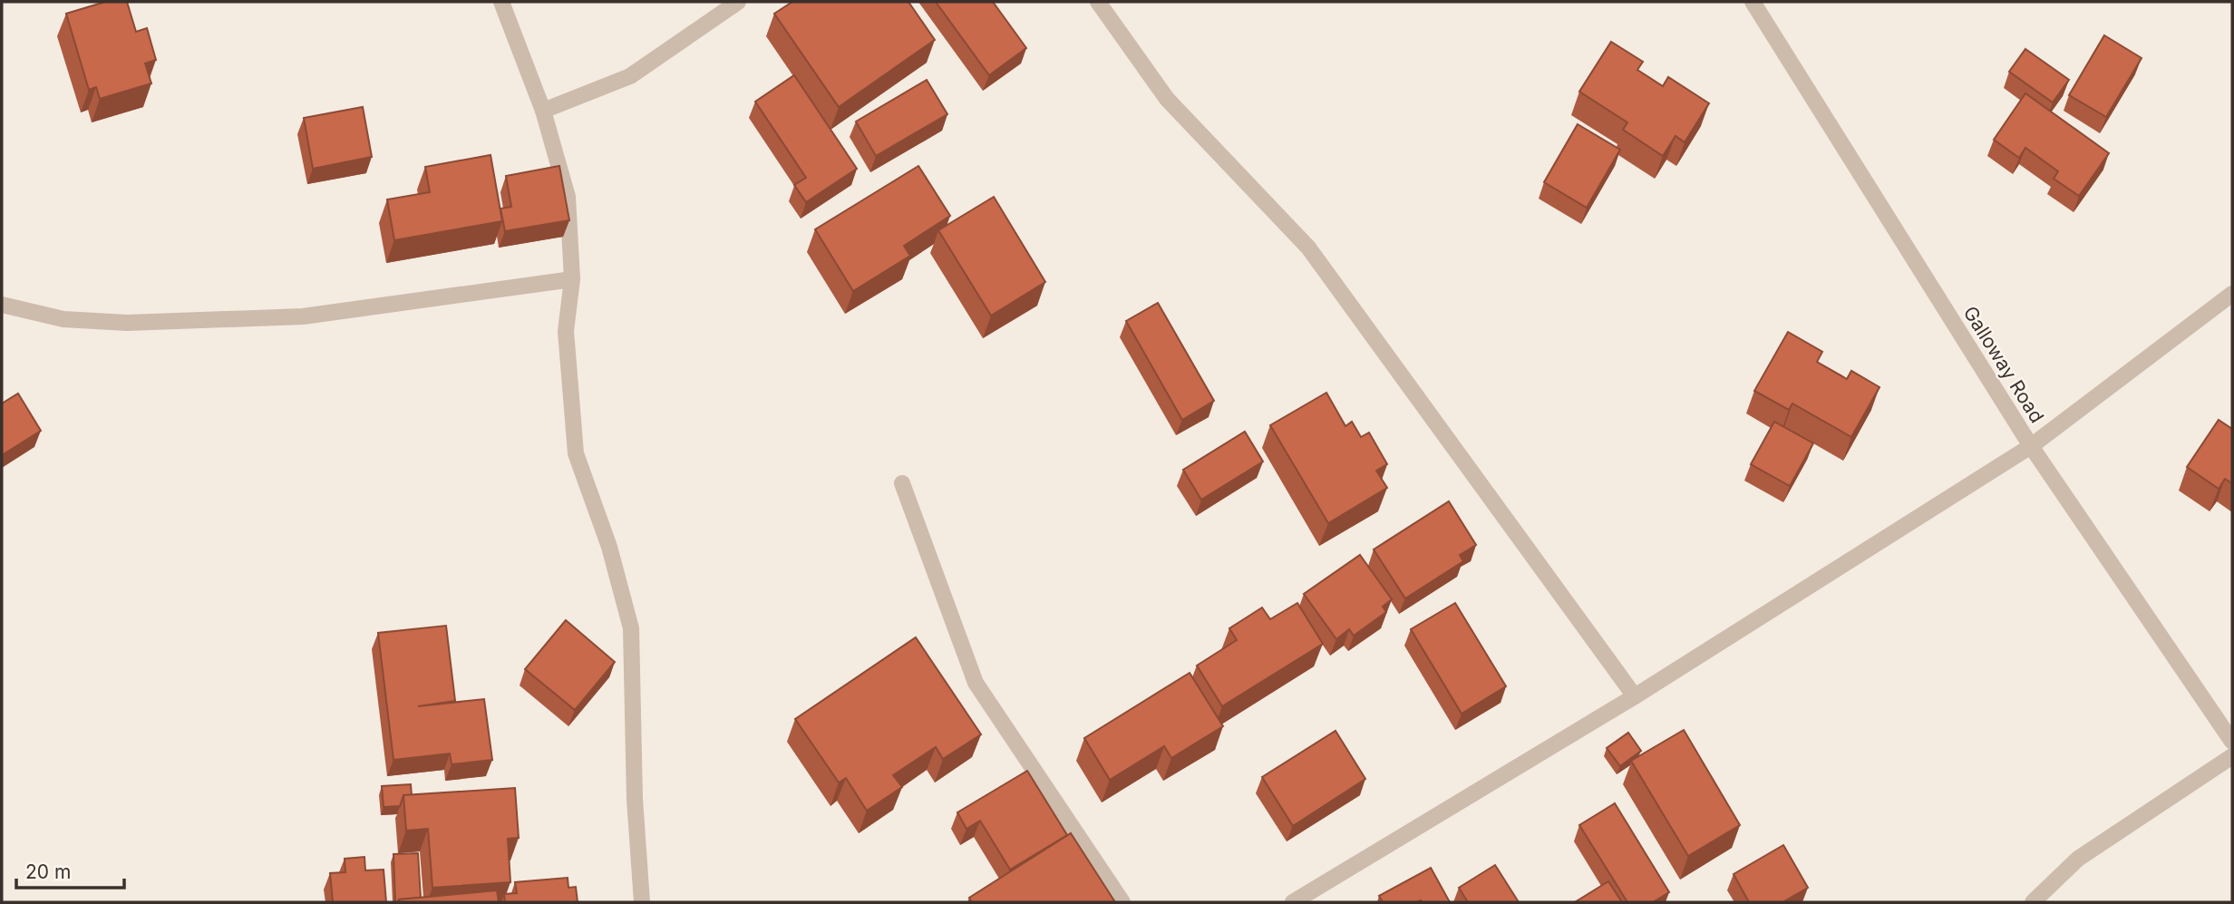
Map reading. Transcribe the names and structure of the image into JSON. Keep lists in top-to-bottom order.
{
  "streets": {
    "street": ["Galloway Road"]
  },
  "scale_bar": "20 m"
}
